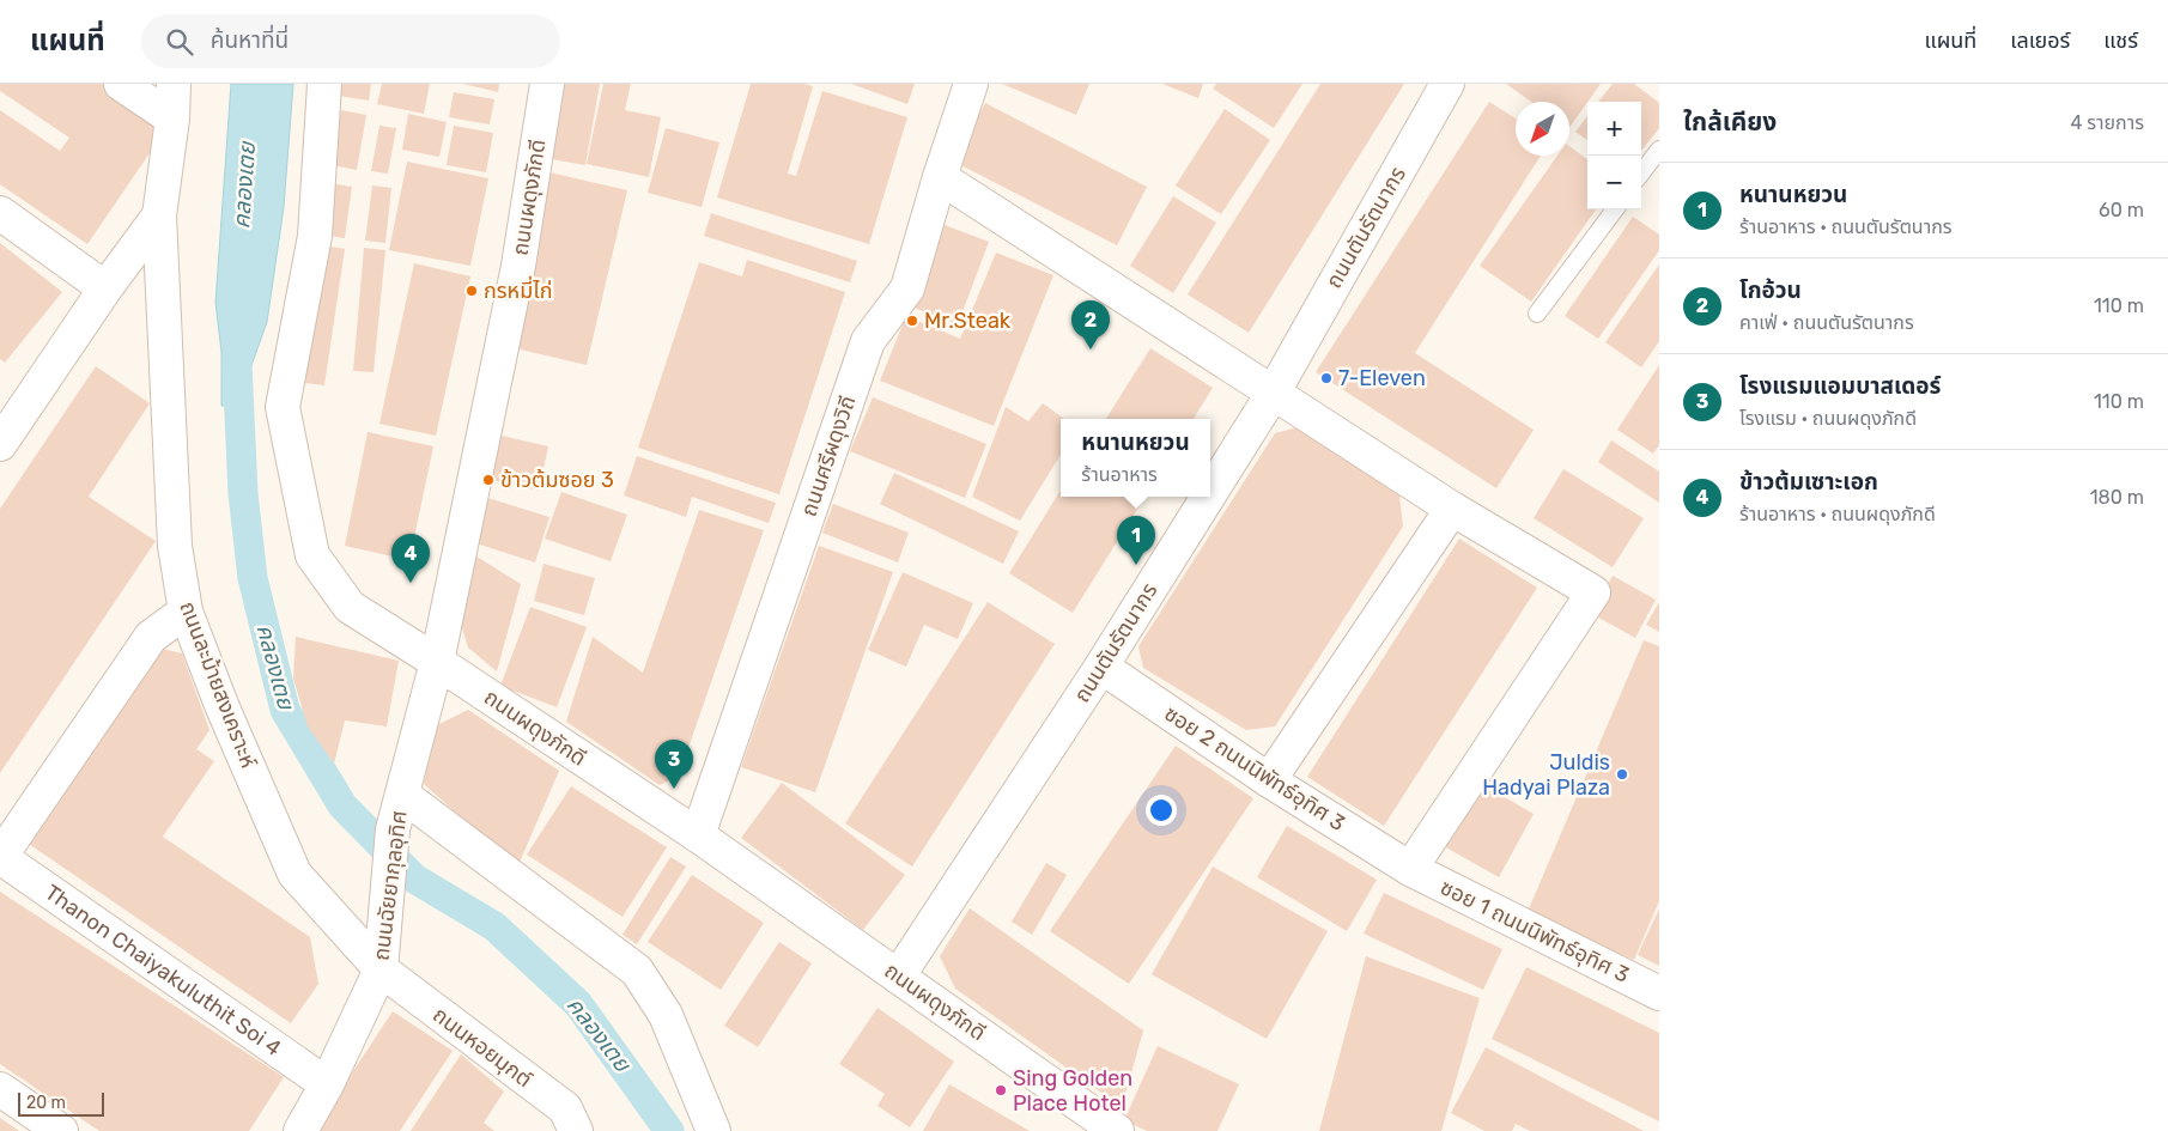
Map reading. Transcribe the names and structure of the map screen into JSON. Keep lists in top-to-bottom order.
{
  "streets": {
    "street": [
      "ถนนผดุงภักดี",
      "ถนนตันรัตนากร",
      "ถนนศรีผดุงวิถี",
      "ถนนละม้ายสงเคราะห์",
      "ซอย 2 ถนนนิพัทธ์อุทิศ 3",
      "ถนนฉัยยากุลอุทิศ",
      "ซอย 1 ถนนนิพัทธ์อุทิศ 3",
      "Thanon Chaiyakuluthit Soi 4",
      "ถนนหอยมุกต์"
    ]
  },
  "crossings": [
    ["ถนนผดุงภักดี", "ถนนตันรัตนากร"],
    ["ถนนผดุงภักดี", "ถนนศรีผดุงวิถี"],
    ["ถนนผดุงภักดี", "ถนนฉัยยากุลอุทิศ"],
    ["ถนนตันรัตนากร", "ซอย 2 ถนนนิพัทธ์อุทิศ 3"],
    ["ถนนละม้ายสงเคราะห์", "ถนนฉัยยากุลอุทิศ"],
    ["ถนนละม้ายสงเคราะห์", "ถนนหอยมุกต์"],
    ["ซอย 2 ถนนนิพัทธ์อุทิศ 3", "ซอย 1 ถนนนิพัทธ์อุทิศ 3"],
    ["ถนนฉัยยากุลอุทิศ", "Thanon Chaiyakuluthit Soi 4"],
    ["ถนนฉัยยากุลอุทิศ", "ถนนหอยมุกต์"]
  ],
  "water": ["คลองเตย"],
  "places": [
    "กรหมี่ไก่",
    "Mr.Steak",
    "7-Eleven",
    "ข้าวต้มซอย 3",
    "Juldis Hadyai Plaza",
    "Sing Golden Place Hotel"
  ],
  "scale_bar": "20 m",
  "north": "bottom left",
  "page": {
    "header": "แผนที่",
    "search": "ค้นหาที่นี่",
    "nav": ["แผนที่", "เลเยอร์", "แชร์"],
    "heading": ["ใกล้เคียง", "4 รายการ"],
    "map_buttons": ["+", "−"],
    "list": [
      {
        "mark": "1",
        "name": "หนานหยวน",
        "note": "ร้านอาหาร · ถนนตันรัตนากร",
        "value": "60 m"
      },
      {
        "mark": "2",
        "name": "โกอ้วน",
        "note": "คาเฟ่ · ถนนตันรัตนากร",
        "value": "110 m"
      },
      {
        "mark": "3",
        "name": "โรงแรมแอมบาสเดอร์",
        "note": "โรงแรม · ถนนผดุงภักดี",
        "value": "110 m"
      },
      {
        "mark": "4",
        "name": "ข้าวต้มเซาะเอก",
        "note": "ร้านอาหาร · ถนนผดุงภักดี",
        "value": "180 m"
      }
    ],
    "pins": [
      "2",
      "1",
      "4",
      "3"
    ],
    "popup": ["หนานหยวน", "ร้านอาหาร"],
    "scale": "20 m"
  }
}
